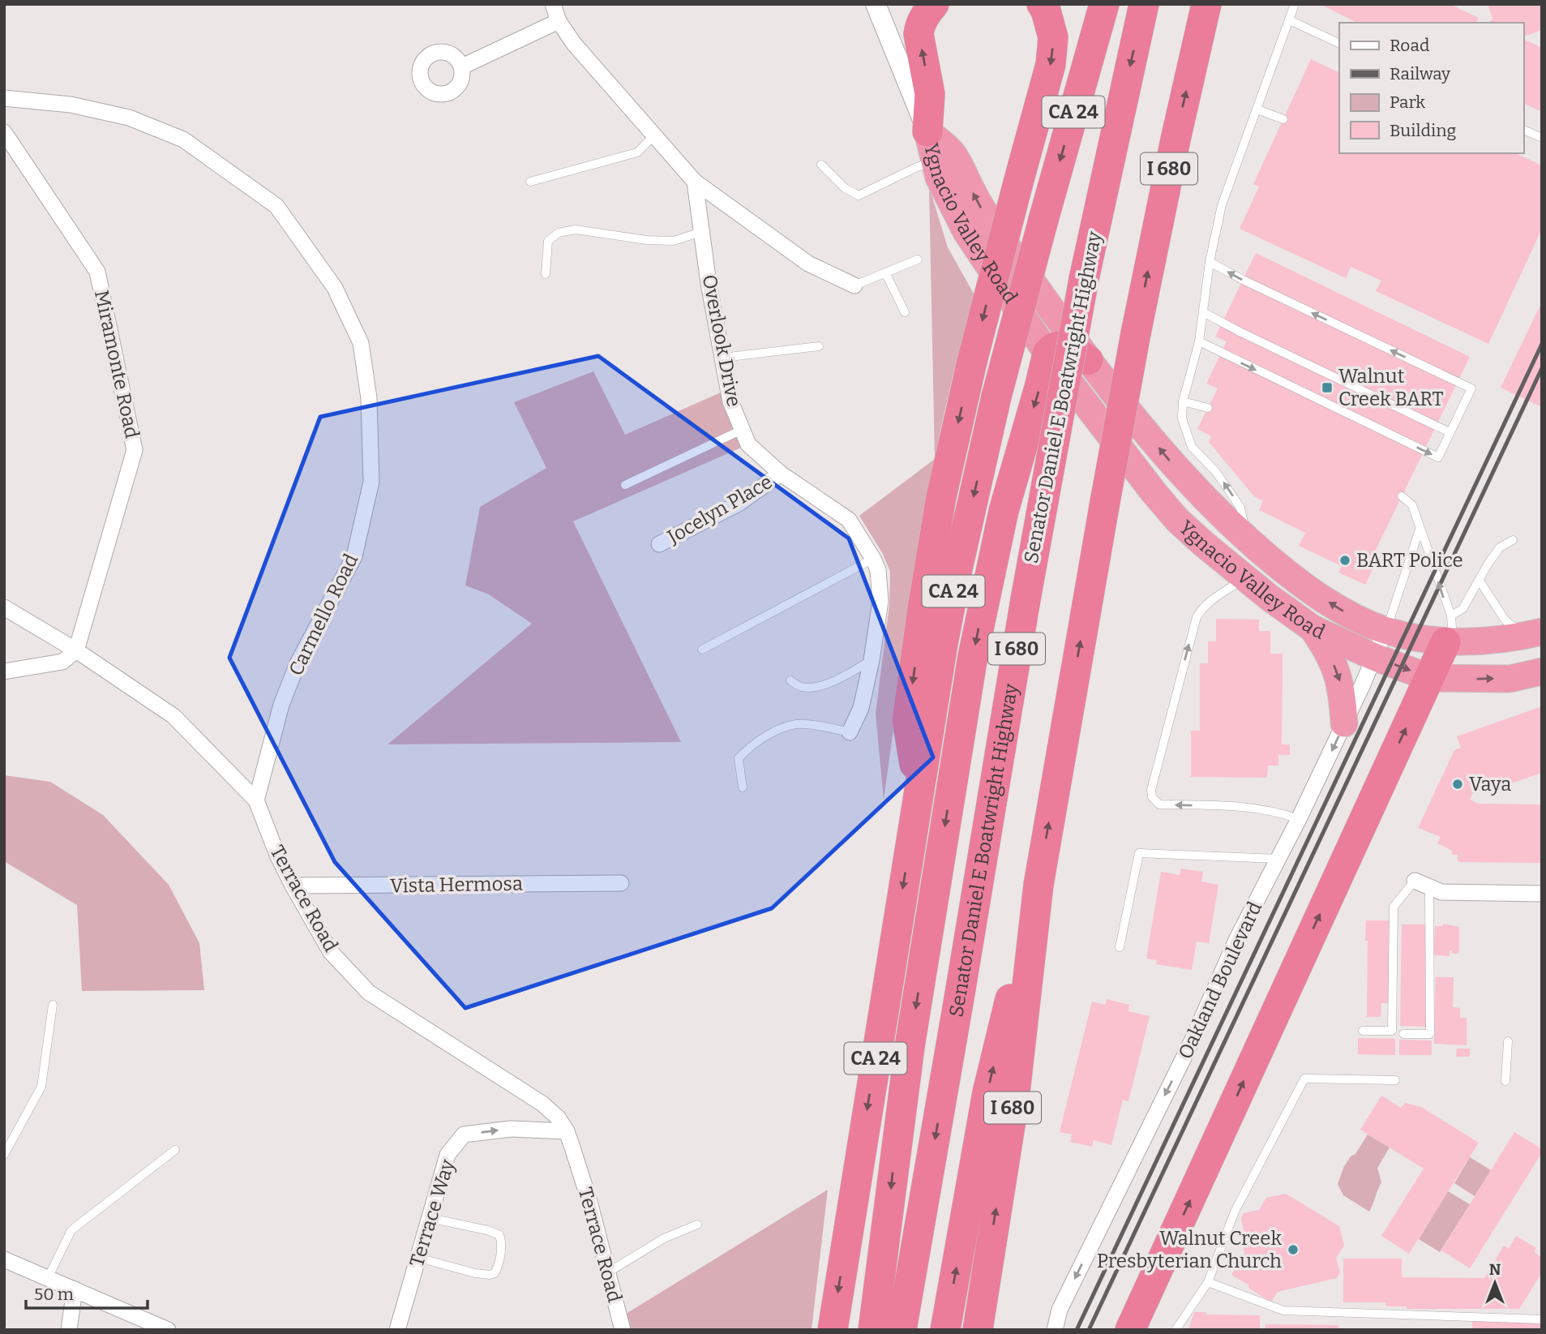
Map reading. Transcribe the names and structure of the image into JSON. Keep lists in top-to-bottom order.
{
  "streets": {
    "highway": [
      "CA 24",
      "I 680",
      "Ygnacio Valley Road",
      "Senator Daniel E Boatwright Highway"
    ],
    "street": [
      "Overlook Drive",
      "Miramonte Road",
      "Jocelyn Place",
      "Carmello Road",
      "Vista Hermosa",
      "Terrace Road",
      "Oakland Boulevard",
      "Terrace Way"
    ]
  },
  "crossings": [
    ["Ygnacio Valley Road", "Oakland Boulevard"],
    ["Overlook Drive", "Jocelyn Place"],
    ["Miramonte Road", "Terrace Road"],
    ["Carmello Road", "Terrace Road"],
    ["Vista Hermosa", "Terrace Road"],
    ["Terrace Road", "Terrace Way"]
  ],
  "one_way": ["Oakland Boulevard", "Terrace Way"],
  "places": {
    "transit": ["Walnut Creek BART"],
    "other": ["BART Police", "Vaya", "Walnut Creek Presbyterian Church"]
  },
  "legend": [
    "Road",
    "Railway",
    "Park",
    "Building"
  ],
  "scale_bar": "50 m",
  "north": "top"
}
